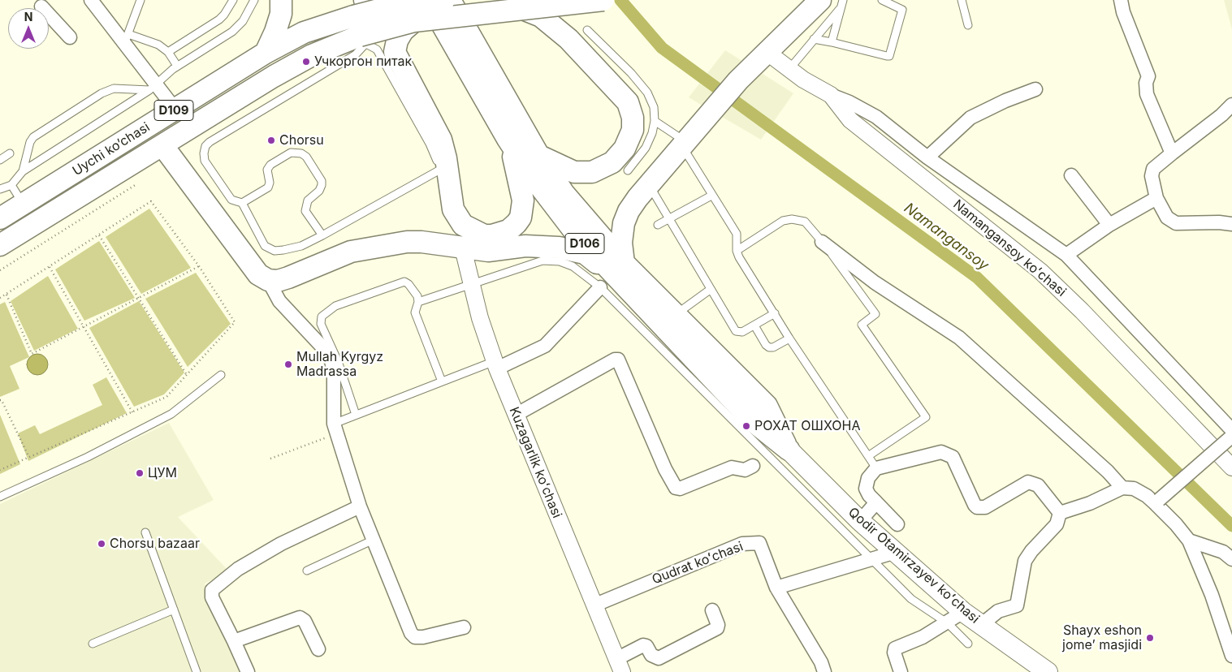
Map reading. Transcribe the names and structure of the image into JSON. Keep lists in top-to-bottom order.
{
  "streets": {
    "main road": [
      "D109",
      "Uychi ko’chasi",
      "D106",
      "Qodir Otamirzayev koʻchasi"
    ],
    "street": ["Namangansoy koʻchasi", "Kuzagarlik koʻchasi", "Qudrat koʻchasi"]
  },
  "crossings": [
    ["D109", "Uychi ko’chasi"],
    ["D106", "Qodir Otamirzayev koʻchasi"],
    ["Kuzagarlik koʻchasi", "Qudrat koʻchasi"]
  ],
  "water": ["Namangansoy"],
  "places": [
    "Учкоргон питак",
    "Chorsu",
    "Mullah Kyrgyz Madrassa",
    "РОХАТ ОШХОНА",
    "ЦУМ",
    "Chorsu bazaar",
    "Shayx eshon jome’ masjidi"
  ],
  "north": "top"
}
